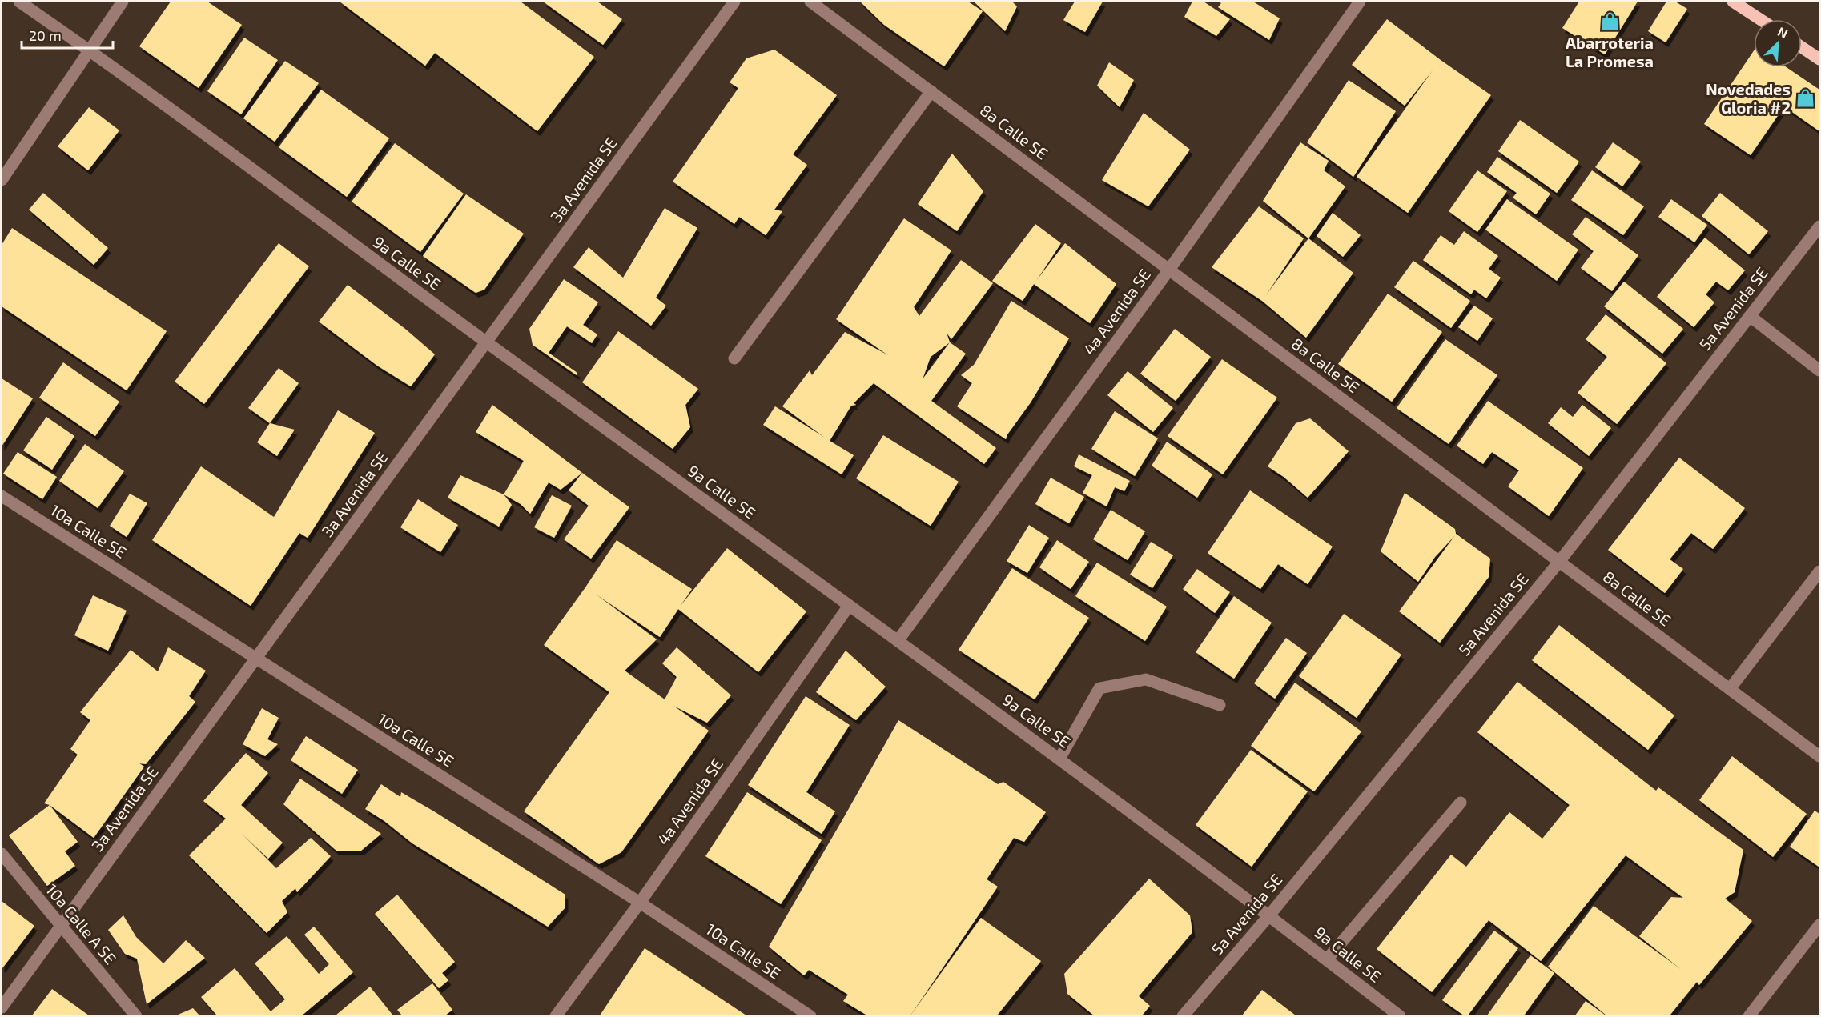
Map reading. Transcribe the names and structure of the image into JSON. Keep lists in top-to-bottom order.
{
  "streets": {
    "street": [
      "8a Calle SE",
      "3a Avenida SE",
      "9a Calle SE",
      "5a Avenida SE",
      "4a Avenida SE",
      "10a Calle SE",
      "10a Calle A SE"
    ]
  },
  "crossings": [
    ["8a Calle SE", "5a Avenida SE"],
    ["8a Calle SE", "4a Avenida SE"],
    ["3a Avenida SE", "9a Calle SE"],
    ["3a Avenida SE", "10a Calle SE"],
    ["3a Avenida SE", "10a Calle A SE"],
    ["9a Calle SE", "5a Avenida SE"],
    ["9a Calle SE", "4a Avenida SE"],
    ["4a Avenida SE", "10a Calle SE"]
  ],
  "places": {
    "shop": ["Abarroteria La Promesa", "Novedades Gloria #2"]
  },
  "scale_bar": "20 m",
  "north": "top right"
}
